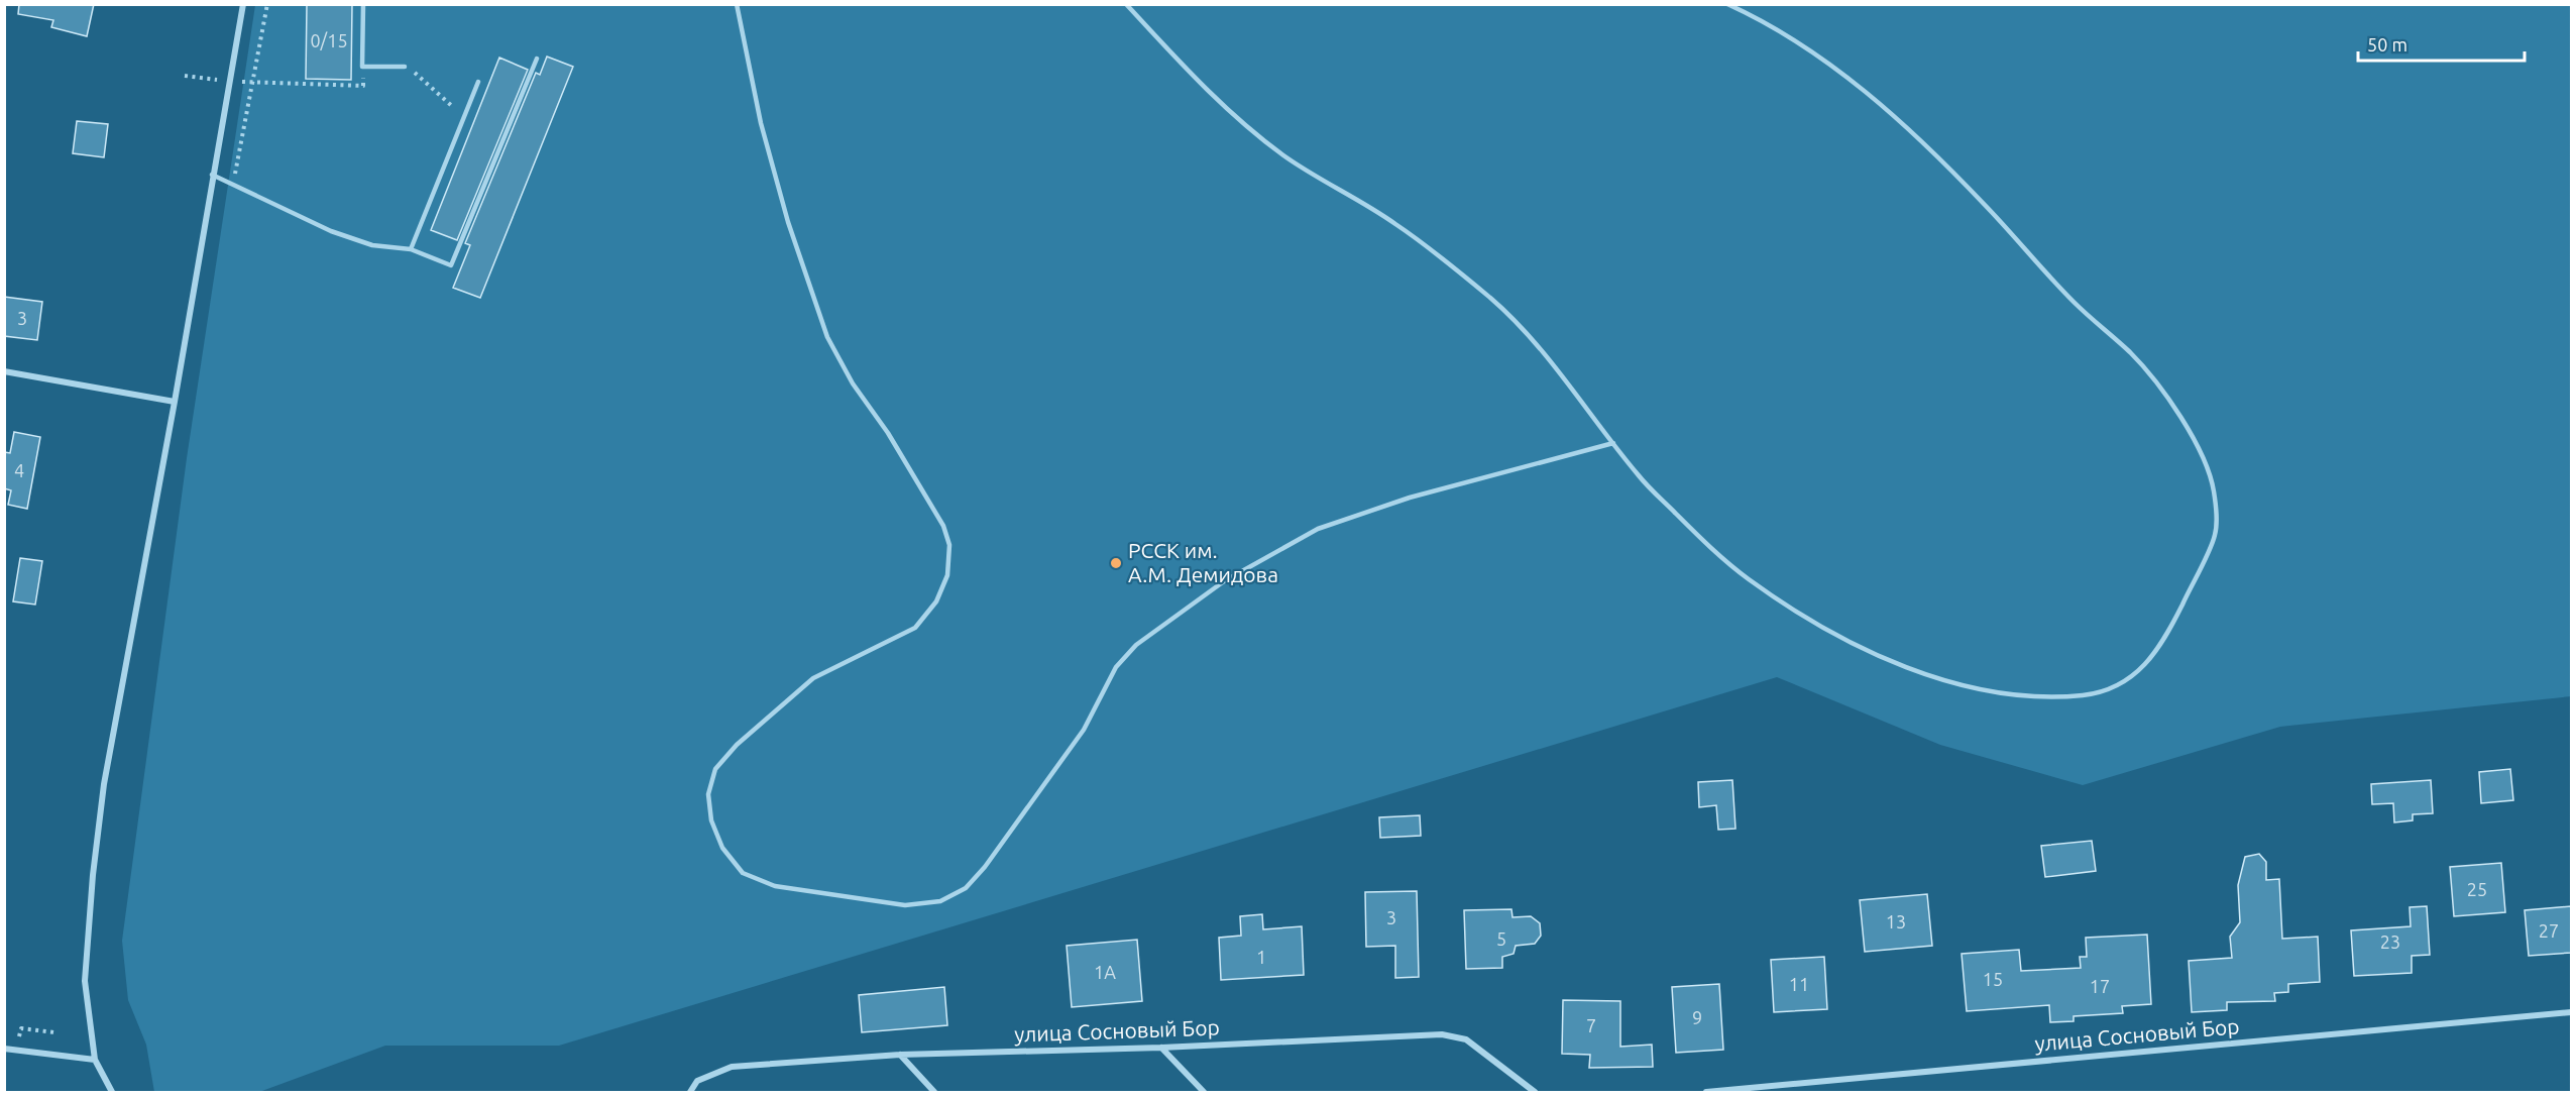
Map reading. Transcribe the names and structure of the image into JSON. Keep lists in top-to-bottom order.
{
  "streets": {
    "street": ["улица Сосновый Бор"]
  },
  "places": ["РССК им. А.М. Демидова"],
  "house_numbers": [
    "0/15",
    "3",
    "4",
    "25",
    "3",
    "13",
    "27",
    "5",
    "23",
    "1",
    "1А",
    "15",
    "11",
    "17",
    "9",
    "7"
  ],
  "scale_bar": "50 m"
}
